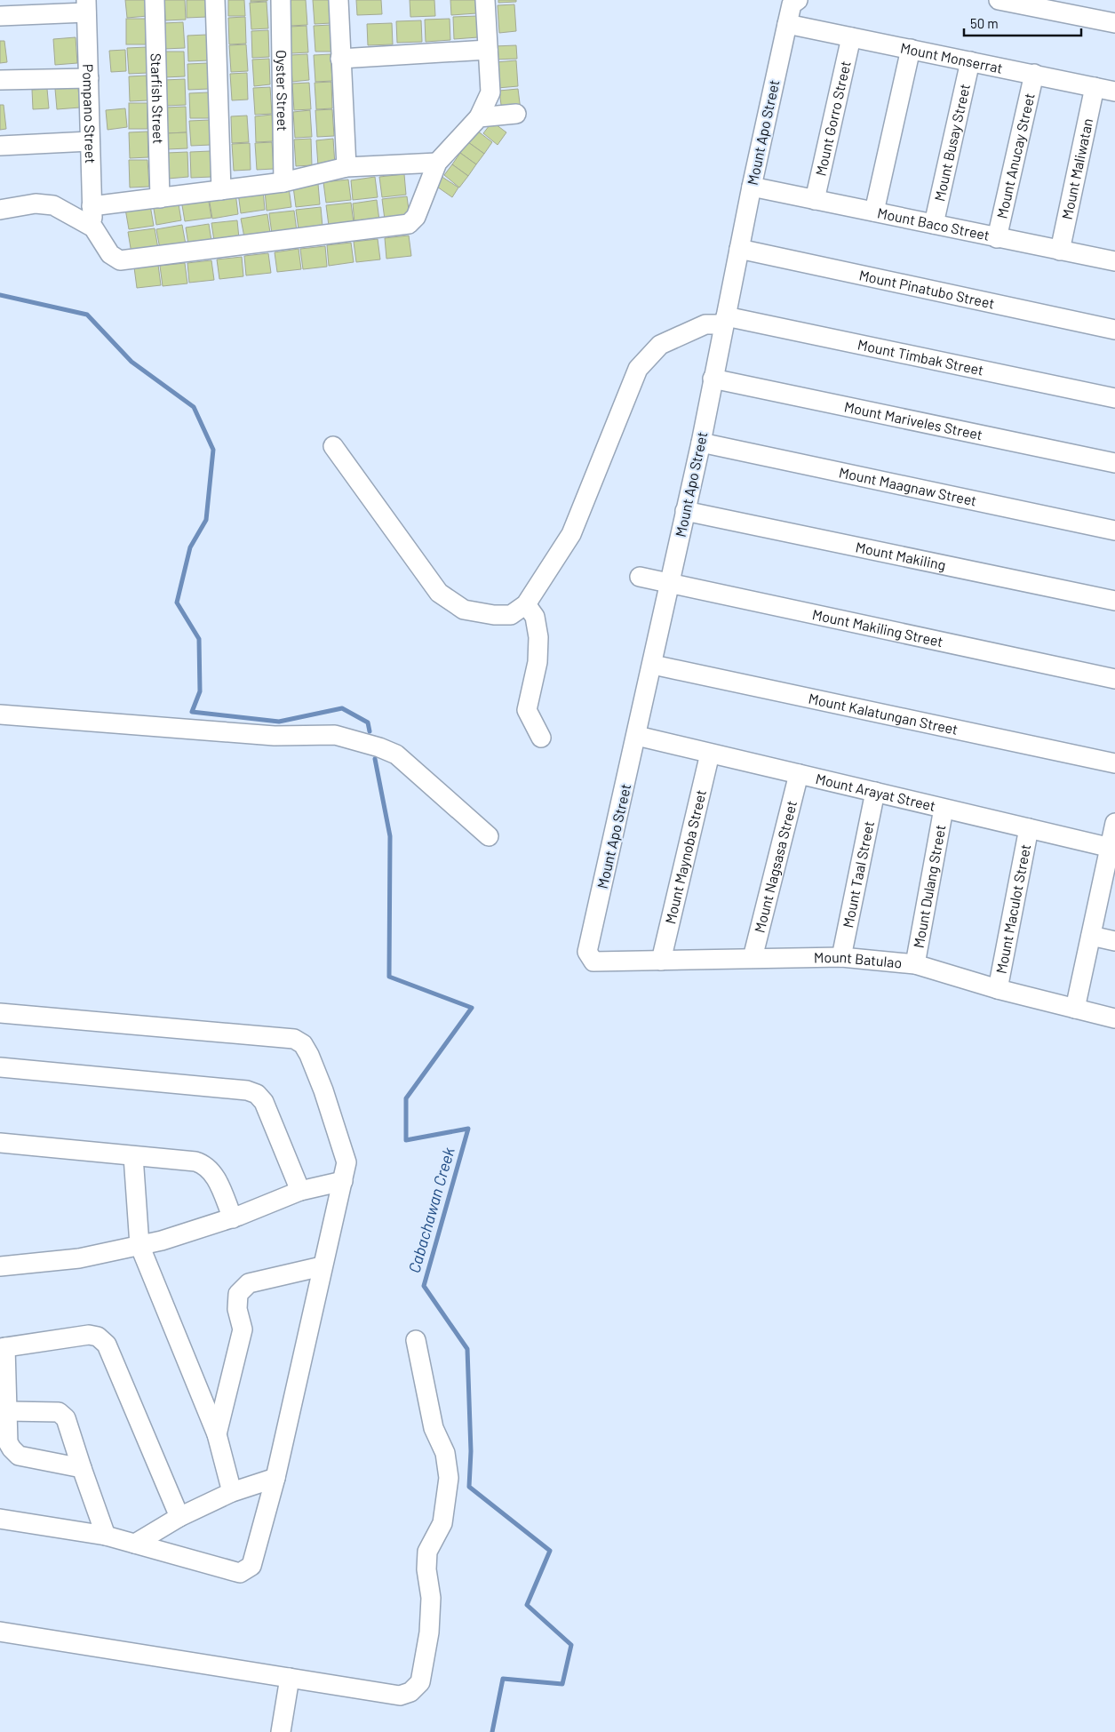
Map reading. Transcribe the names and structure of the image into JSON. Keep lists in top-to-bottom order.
{
  "streets": {
    "street": [
      "Mount Monserrat",
      "Oyster Street",
      "Starfish Street",
      "Pompano Street",
      "Mount Gorro Street",
      "Mount Apo Street",
      "Mount Busay Street",
      "Mount Anucay Street",
      "Mount Maliwatan",
      "Mount Baco Street",
      "Mount Pinatubo Street",
      "Mount Timbak Street",
      "Mount Mariveles Street",
      "Mount Maagnaw Street",
      "Mount Makiling",
      "Mount Makiling Street",
      "Mount Kalatungan Street",
      "Mount Arayat Street",
      "Mount Maynoba Street",
      "Mount Nagsasa Street",
      "Mount Taal Street",
      "Mount Dulang Street",
      "Mount Maculot Street",
      "Mount Batulao"
    ]
  },
  "crossings": [
    ["Mount Monserrat", "Mount Gorro Street"],
    ["Mount Monserrat", "Mount Apo Street"],
    ["Mount Monserrat", "Mount Busay Street"],
    ["Mount Monserrat", "Mount Anucay Street"],
    ["Mount Monserrat", "Mount Maliwatan"],
    ["Mount Gorro Street", "Mount Baco Street"],
    ["Mount Apo Street", "Mount Baco Street"],
    ["Mount Apo Street", "Mount Pinatubo Street"],
    ["Mount Apo Street", "Mount Timbak Street"],
    ["Mount Apo Street", "Mount Mariveles Street"],
    ["Mount Apo Street", "Mount Maagnaw Street"],
    ["Mount Apo Street", "Mount Makiling"],
    ["Mount Apo Street", "Mount Makiling Street"],
    ["Mount Apo Street", "Mount Kalatungan Street"],
    ["Mount Apo Street", "Mount Arayat Street"],
    ["Mount Apo Street", "Mount Batulao"],
    ["Mount Busay Street", "Mount Baco Street"],
    ["Mount Anucay Street", "Mount Baco Street"],
    ["Mount Maliwatan", "Mount Baco Street"],
    ["Mount Arayat Street", "Mount Maynoba Street"],
    ["Mount Arayat Street", "Mount Nagsasa Street"],
    ["Mount Arayat Street", "Mount Taal Street"],
    ["Mount Arayat Street", "Mount Dulang Street"],
    ["Mount Arayat Street", "Mount Maculot Street"],
    ["Mount Maynoba Street", "Mount Batulao"],
    ["Mount Nagsasa Street", "Mount Batulao"],
    ["Mount Taal Street", "Mount Batulao"],
    ["Mount Dulang Street", "Mount Batulao"],
    ["Mount Maculot Street", "Mount Batulao"]
  ],
  "water": ["Cabachawan Creek"],
  "scale_bar": "50 m"
}
